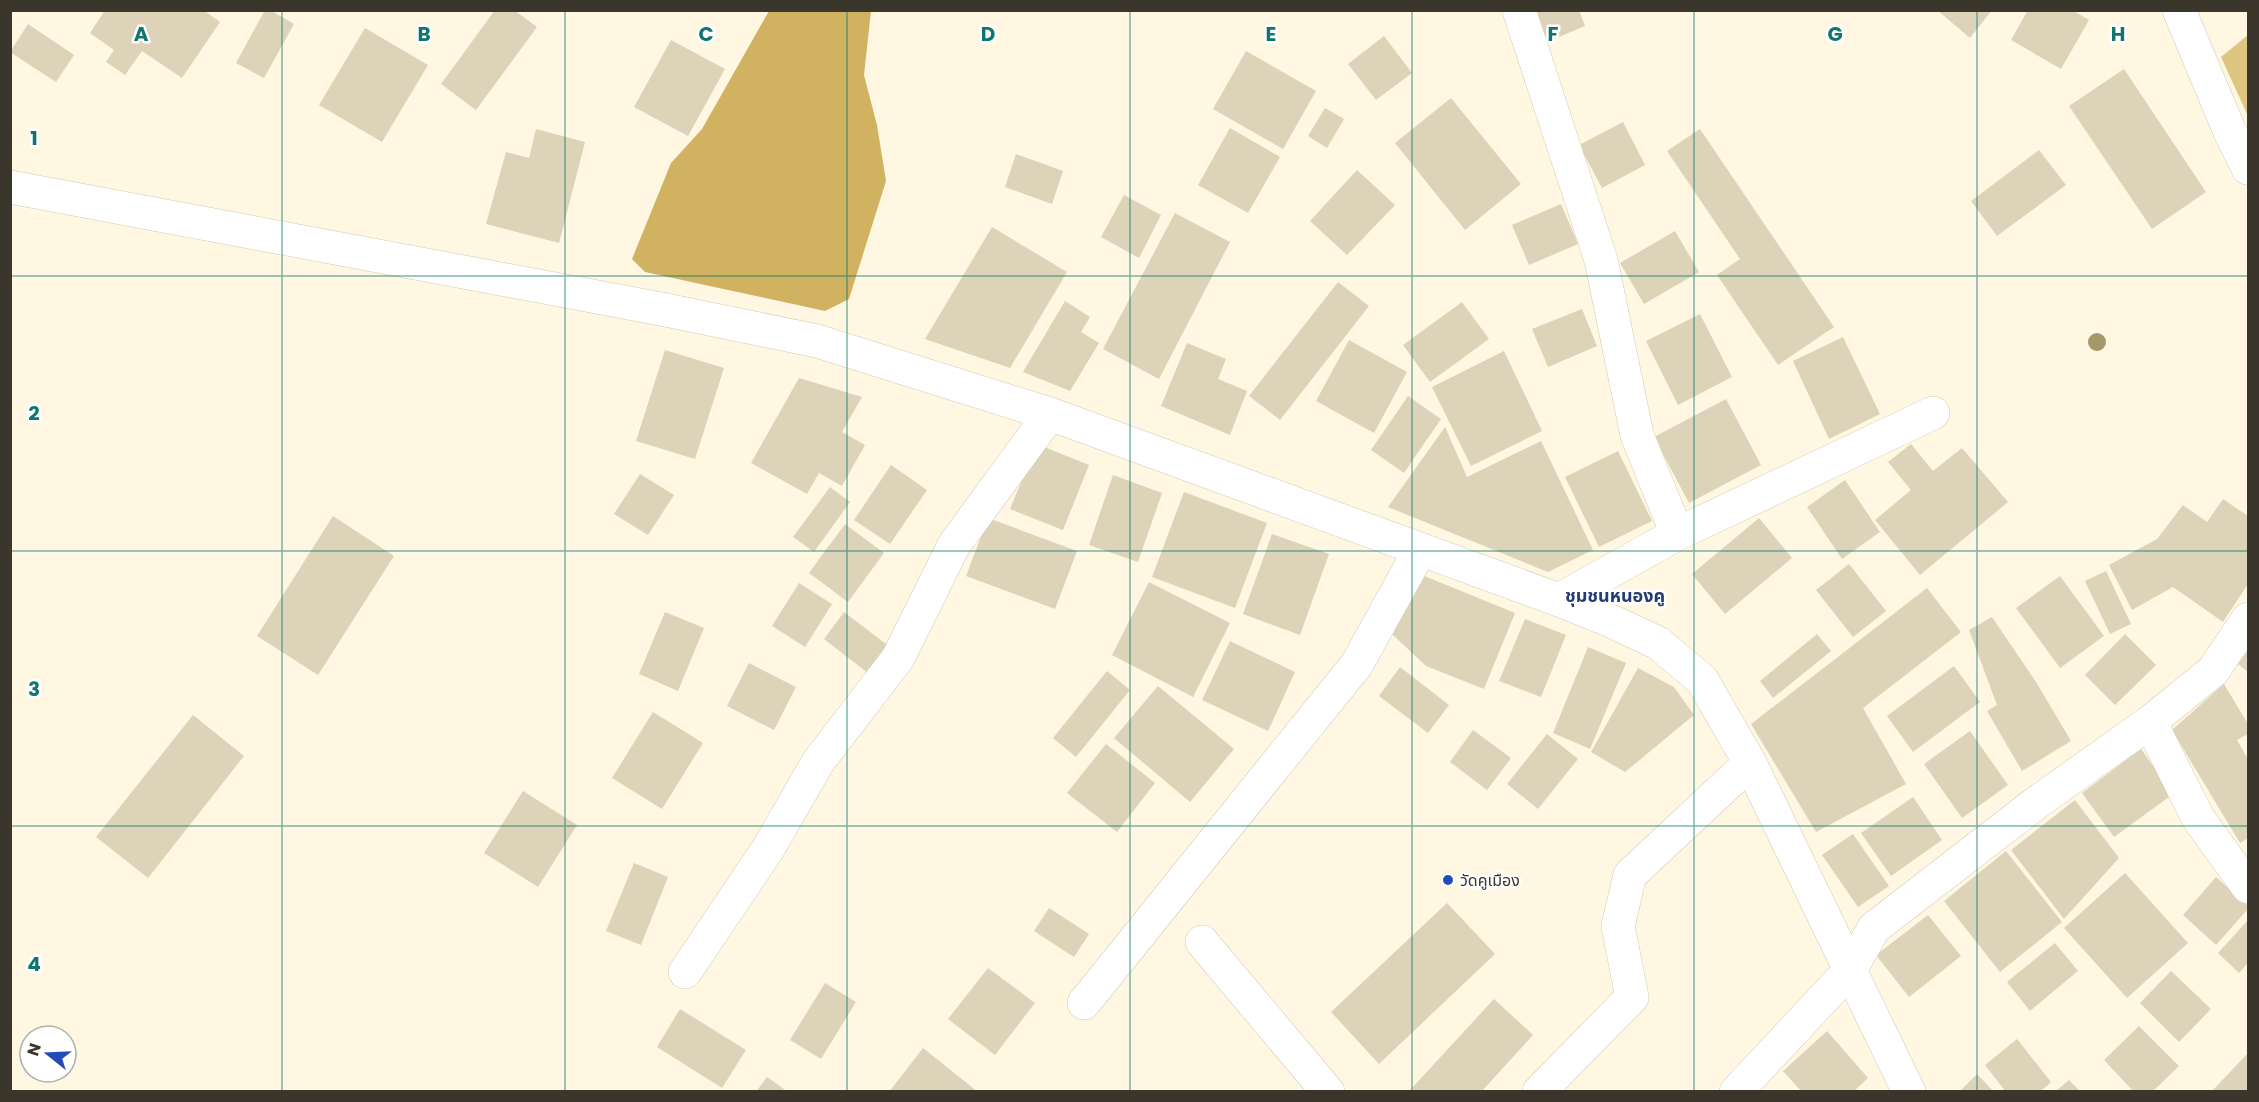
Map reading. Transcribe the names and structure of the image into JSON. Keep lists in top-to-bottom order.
{
  "districts": ["ชุมชนหนองคู"],
  "places": ["วัดคูเมือง"],
  "north": "left",
  "grid": {
    "columns": [
      "A",
      "B",
      "C",
      "D",
      "E",
      "F",
      "G",
      "H"
    ],
    "rows": [
      "1",
      "2",
      "3",
      "4"
    ]
  }
}
